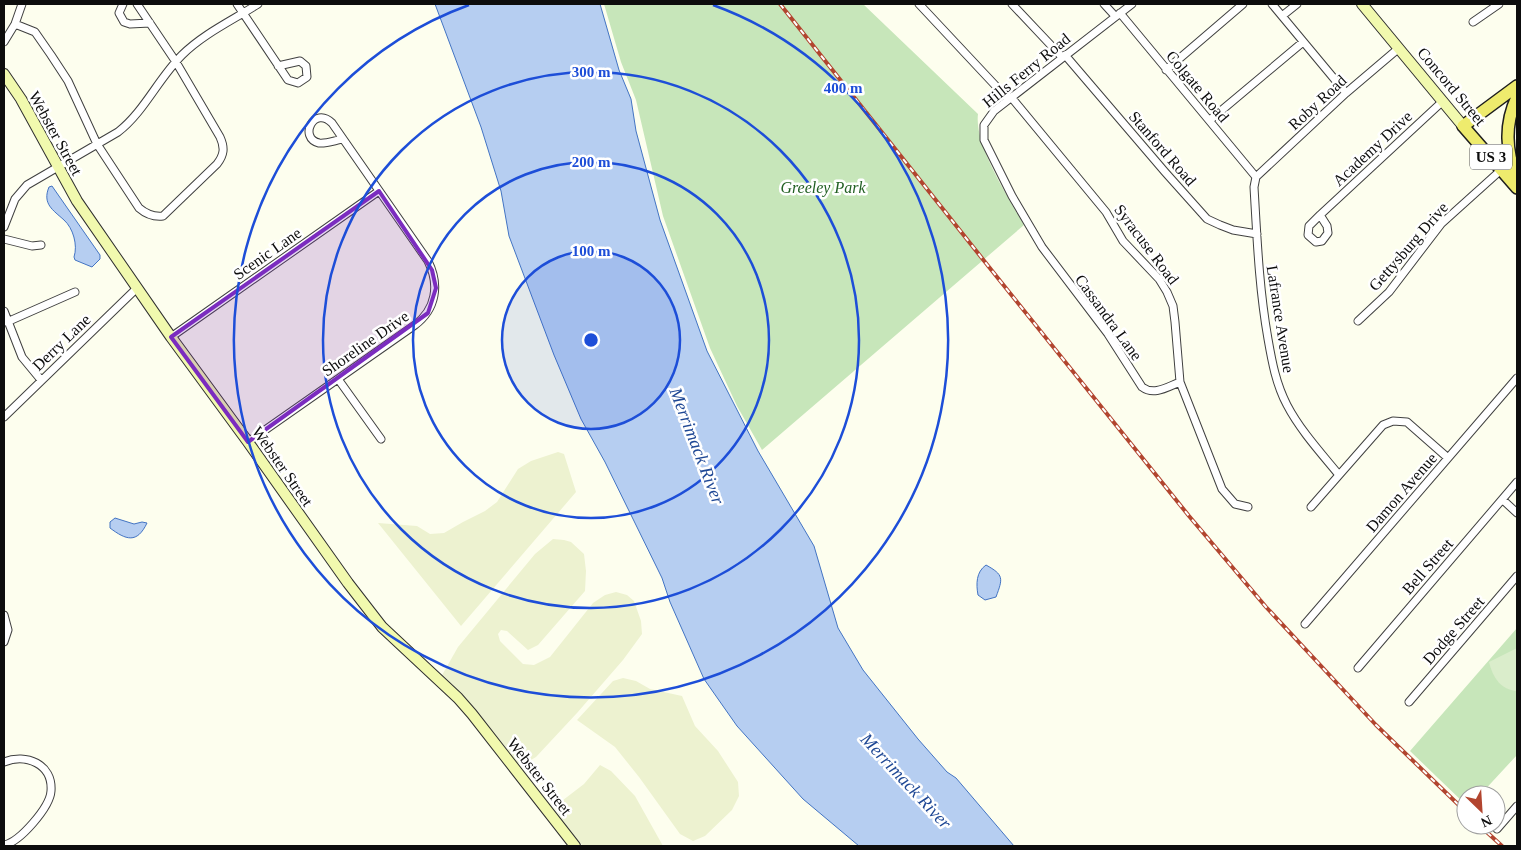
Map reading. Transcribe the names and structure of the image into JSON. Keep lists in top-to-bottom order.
{
  "streets": {
    "main road": ["Concord Street", "Webster Street", "US 3"],
    "street": [
      "Hills Ferry Road",
      "Colgate Road",
      "Roby Road",
      "Stanford Road",
      "Academy Drive",
      "Syracuse Road",
      "Gettysburg Drive",
      "Scenic Lane",
      "Cassandra Lane",
      "Lafrance Avenue",
      "Derry Lane",
      "Shoreline Drive",
      "Damon Avenue",
      "Bell Street",
      "Dodge Street"
    ]
  },
  "crossings": [
    ["Hills Ferry Road", "Colgate Road"],
    ["Hills Ferry Road", "Stanford Road"],
    ["Hills Ferry Road", "Syracuse Road"],
    ["Hills Ferry Road", "Cassandra Lane"],
    ["Colgate Road", "Roby Road"],
    ["Colgate Road", "Lafrance Avenue"],
    ["Concord Street", "Roby Road"],
    ["Concord Street", "Academy Drive"],
    ["Concord Street", "US 3"],
    ["Concord Street", "Gettysburg Drive"],
    ["Roby Road", "Lafrance Avenue"],
    ["Webster Street", "Scenic Lane"],
    ["Webster Street", "Derry Lane"],
    ["Webster Street", "Shoreline Drive"],
    ["Stanford Road", "Lafrance Avenue"],
    ["Syracuse Road", "Cassandra Lane"],
    ["Scenic Lane", "Shoreline Drive"]
  ],
  "water": ["Merrimack River"],
  "parks": ["Greeley Park"],
  "north": "bottom right",
  "rings": [
    "300 m",
    "400 m",
    "200 m",
    "100 m"
  ]
}
